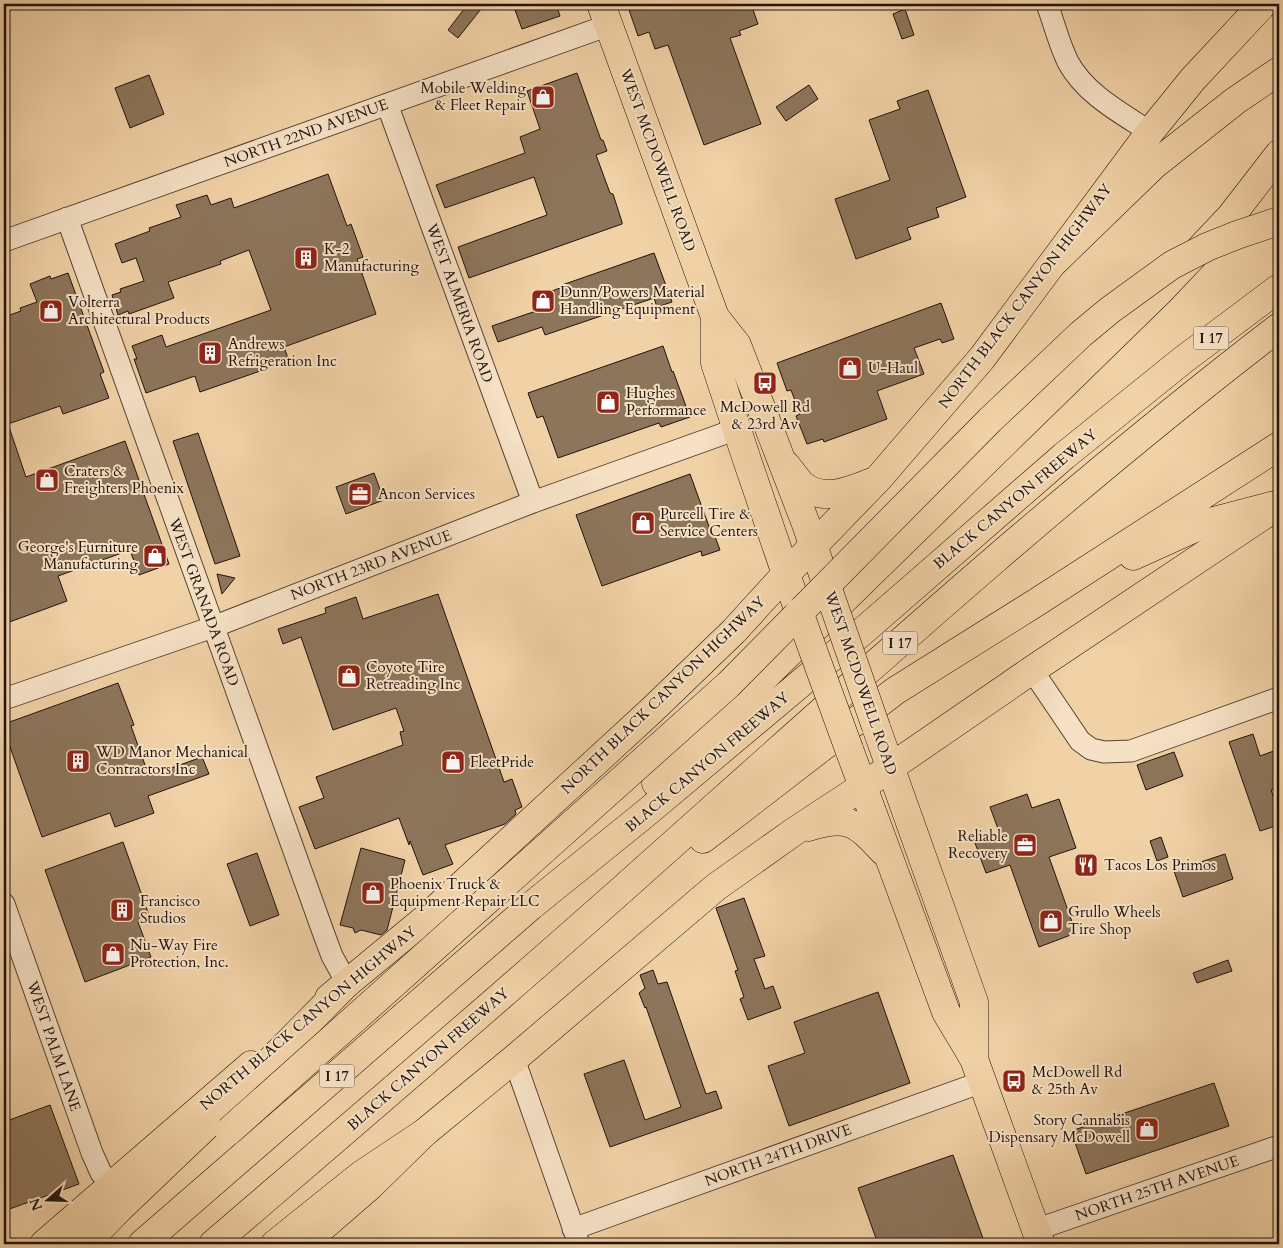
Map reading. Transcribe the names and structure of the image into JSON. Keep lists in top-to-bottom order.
{
  "streets": {
    "main road": [
      "WEST MCDOWELL ROAD",
      "NORTH BLACK CANYON HIGHWAY",
      "I 17",
      "BLACK CANYON FREEWAY"
    ],
    "street": [
      "NORTH 22ND AVENUE",
      "WEST ALMERIA ROAD",
      "NORTH 23RD AVENUE",
      "WEST GRANADA ROAD",
      "WEST PALM LANE",
      "NORTH 24TH DRIVE",
      "NORTH 25TH AVENUE"
    ]
  },
  "crossings": [
    ["NORTH 22ND AVENUE", "WEST MCDOWELL ROAD"],
    ["NORTH 22ND AVENUE", "WEST ALMERIA ROAD"],
    ["NORTH 22ND AVENUE", "WEST GRANADA ROAD"],
    ["WEST MCDOWELL ROAD", "NORTH BLACK CANYON HIGHWAY"],
    ["WEST MCDOWELL ROAD", "NORTH 23RD AVENUE"],
    ["WEST MCDOWELL ROAD", "NORTH 24TH DRIVE"],
    ["WEST MCDOWELL ROAD", "NORTH 25TH AVENUE"],
    ["NORTH BLACK CANYON HIGHWAY", "WEST GRANADA ROAD"],
    ["NORTH BLACK CANYON HIGHWAY", "WEST PALM LANE"],
    ["WEST ALMERIA ROAD", "NORTH 23RD AVENUE"],
    ["NORTH 23RD AVENUE", "WEST GRANADA ROAD"]
  ],
  "places": {
    "shop": [
      "Mobile Welding & Fleet Repair",
      "Dunn/Powers Material Handling Equipment",
      "Volterra Architectural Products",
      "U-Haul",
      "Hughes Performance",
      "Craters & Freighters Phoenix",
      "Purcell Tire & Service Centers",
      "George's Furniture Manufacturing",
      "Coyote Tire Retreading Inc",
      "FleetPride",
      "Phoenix Truck & Equipment Repair LLC",
      "Grullo Wheels Tire Shop",
      "Nu-Way Fire Protection, Inc.",
      "Story Cannabis Dispensary McDowell"
    ],
    "building": [
      "K-2 Manufacturing",
      "Andrews Refrigeration Inc",
      "WD Manor Mechanical Contractors Inc",
      "Francisco Studios"
    ],
    "bus stop": ["McDowell Rd & 23rd Av", "McDowell Rd & 25th Av"],
    "office": ["Ancon Services", "Reliable Recovery"],
    "restaurant": ["Tacos Los Primos"]
  },
  "north": "left"
}
